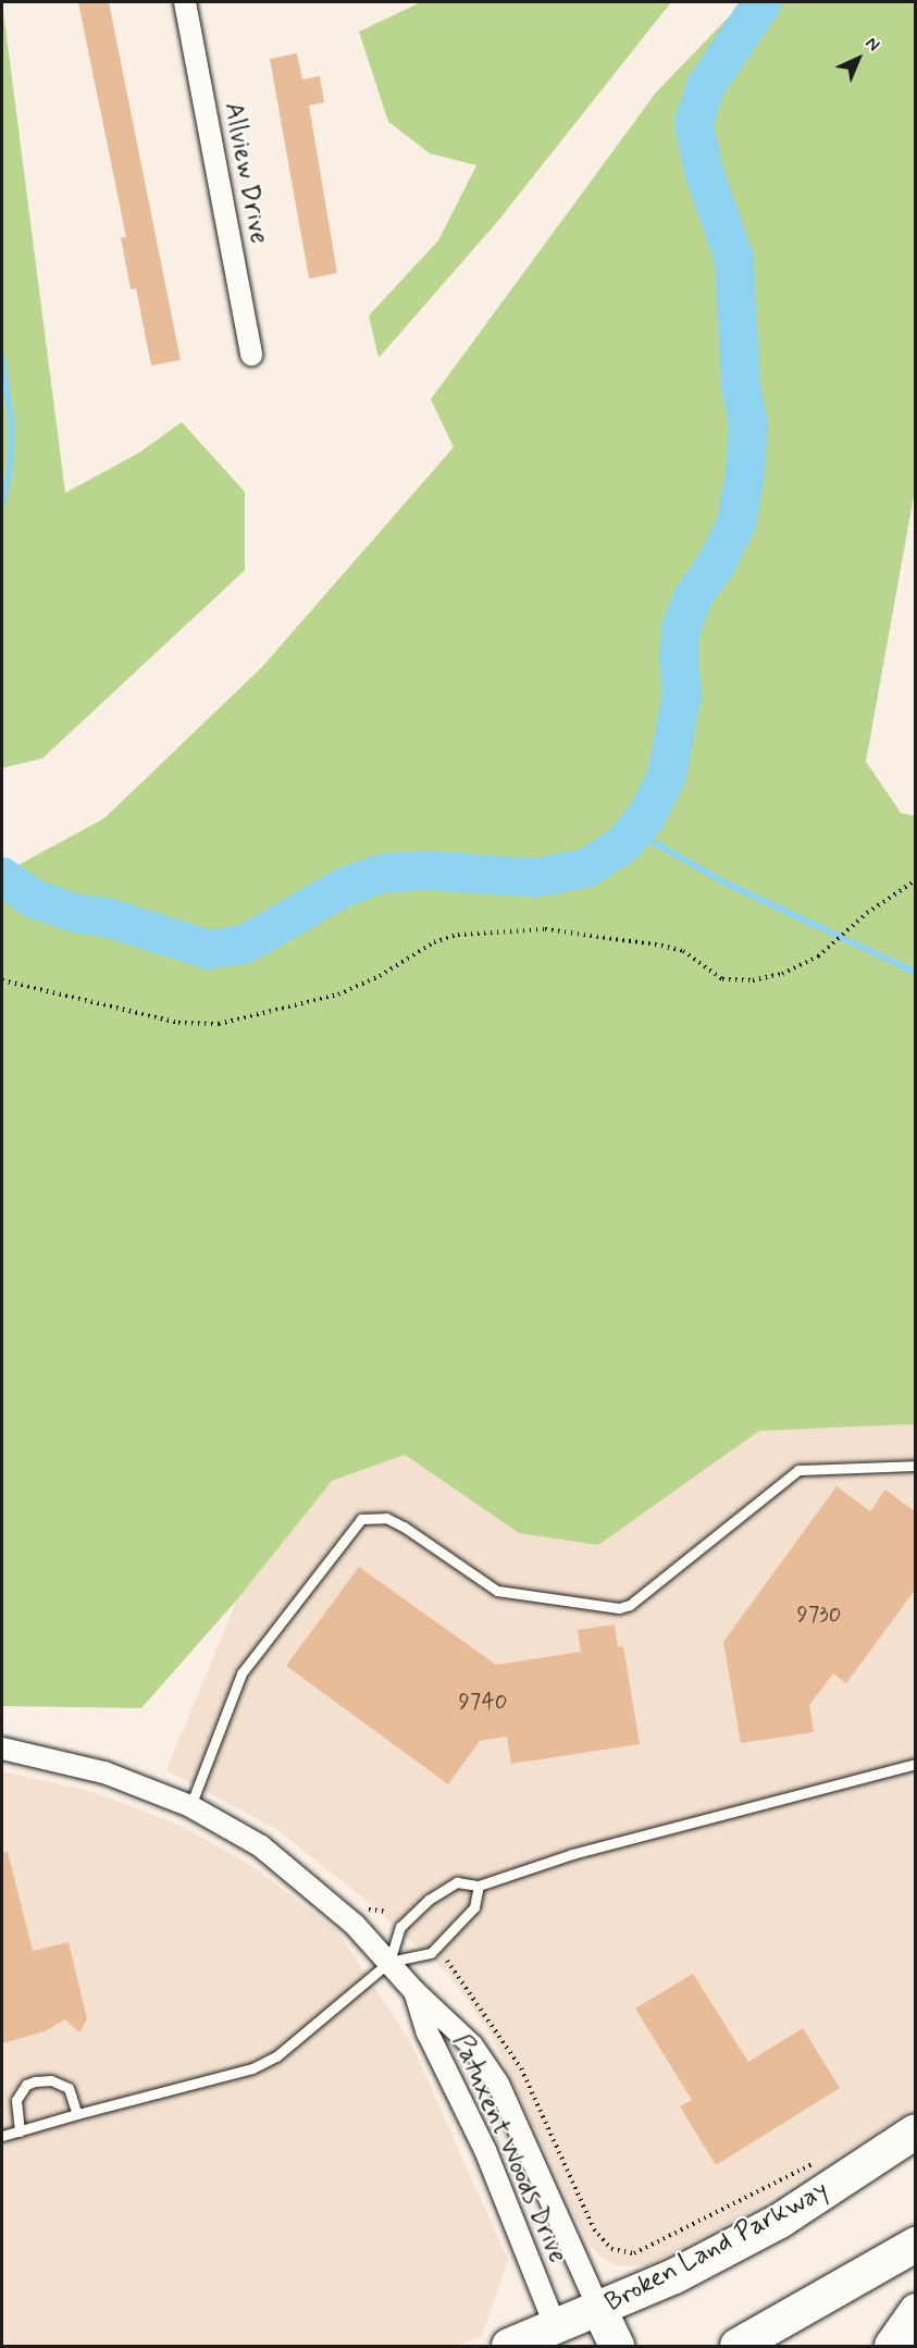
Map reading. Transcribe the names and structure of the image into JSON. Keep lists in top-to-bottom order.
{
  "streets": {
    "main road": ["Broken Land Parkway"],
    "street": ["Allview Drive", "Patuxent Woods Drive"]
  },
  "crossings": [
    ["Patuxent Woods Drive", "Broken Land Parkway"]
  ],
  "house_numbers": ["9730", "9740"],
  "north": "top right"
}
